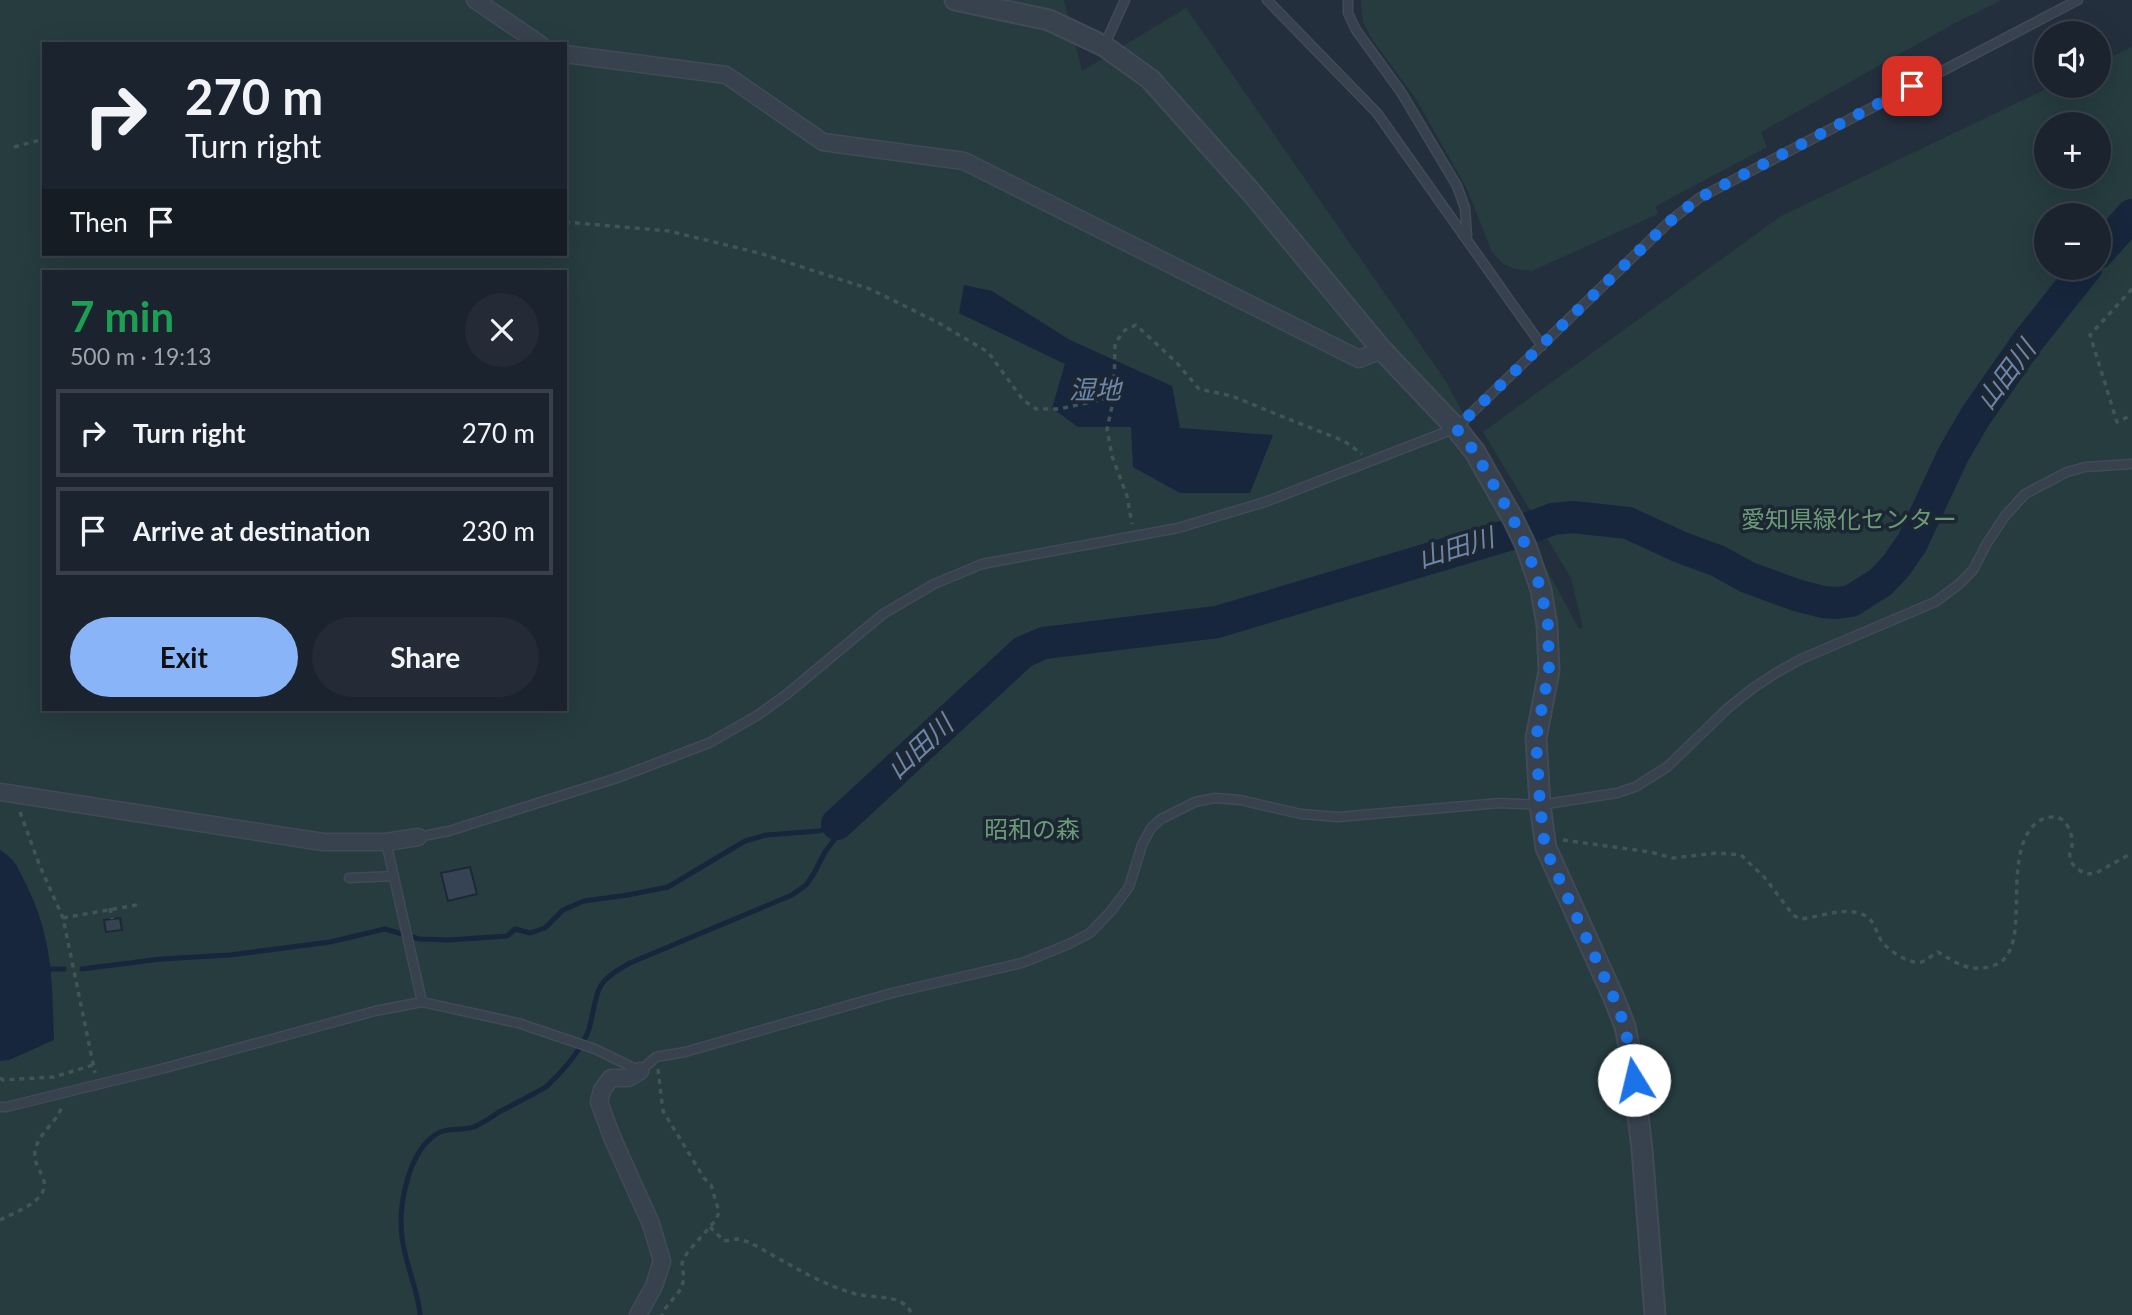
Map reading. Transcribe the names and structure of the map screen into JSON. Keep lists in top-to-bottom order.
{
  "water": ["山田川", "湿地"],
  "parks": ["愛知県緑化センター", "昭和の森"],
  "page": {
    "map_buttons": ["+", "−"],
    "turn": ["270 m", "Turn right"],
    "then": "Then",
    "heading": ["7 min", "500 m · 19:13"],
    "list": [
      {
        "name": "Turn right",
        "value": "270 m"
      },
      {
        "name": "Arrive at destination",
        "value": "230 m"
      }
    ],
    "buttons": ["Exit", "Share"]
  }
}
